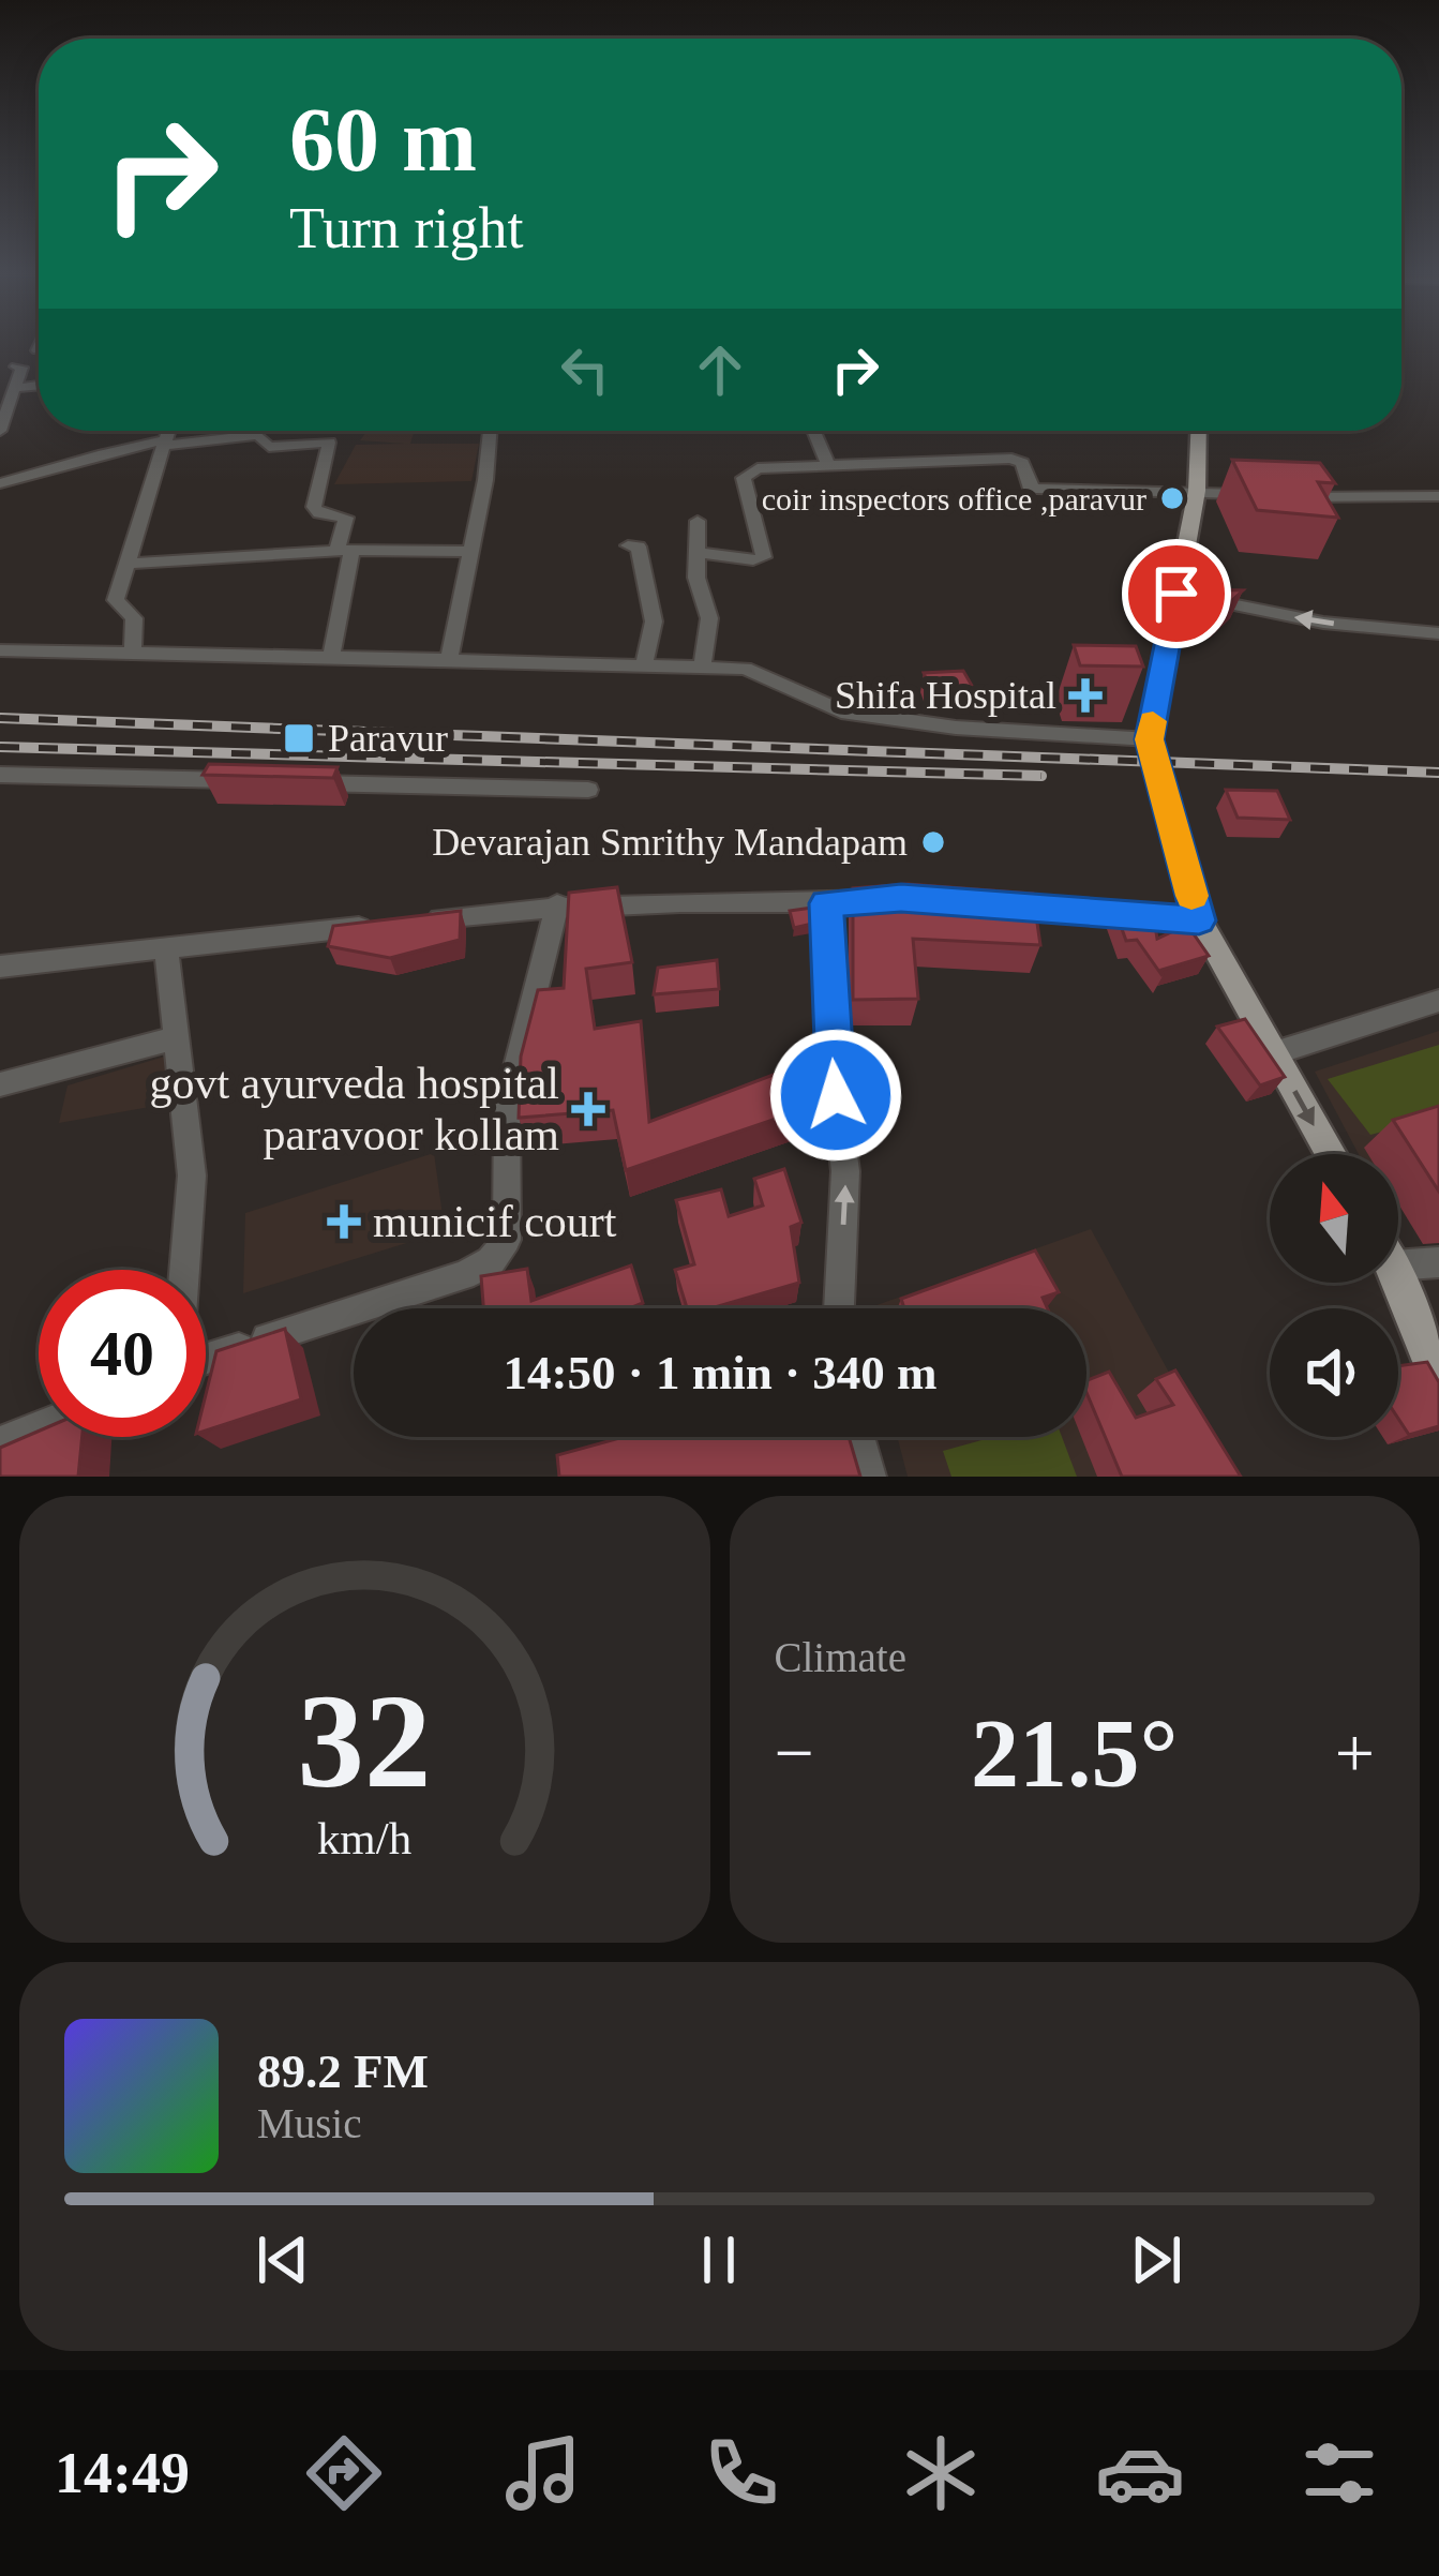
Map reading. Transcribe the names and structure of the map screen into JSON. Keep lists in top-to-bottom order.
{
  "places": {
    "other": ["coir inspectors office ,paravur", "Devarajan Smrithy Mandapam"],
    "health": ["Shifa Hospital", "govt ayurveda hospital paravoor kollam", "municif court"],
    "transit": ["Paravur"]
  },
  "north": "top",
  "page": {
    "turn": ["60 m", "Turn right"],
    "limit": "40",
    "trip": "14:50 · 1 min · 340 m",
    "tile": "Climate",
    "heat": ["−", "21.5°", "+"],
    "song": ["89.2 FM", "Music"],
    "tabs": "14:49",
    "gauge": ["32", "km/h"]
  }
}
